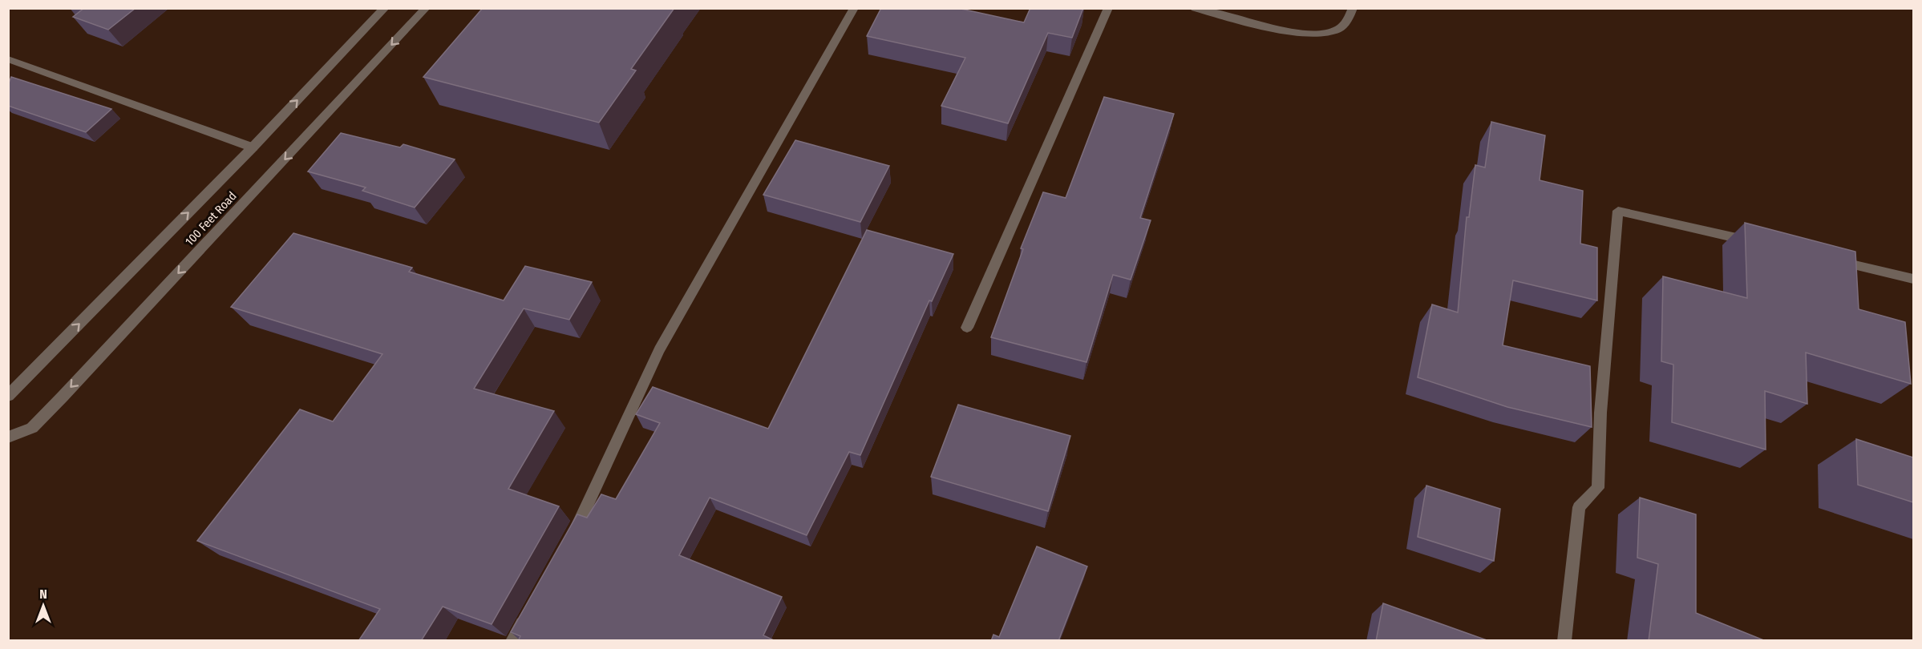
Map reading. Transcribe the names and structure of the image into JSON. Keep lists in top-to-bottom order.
{
  "streets": {
    "street": ["100 Feet Road"]
  },
  "north": "top"
}
